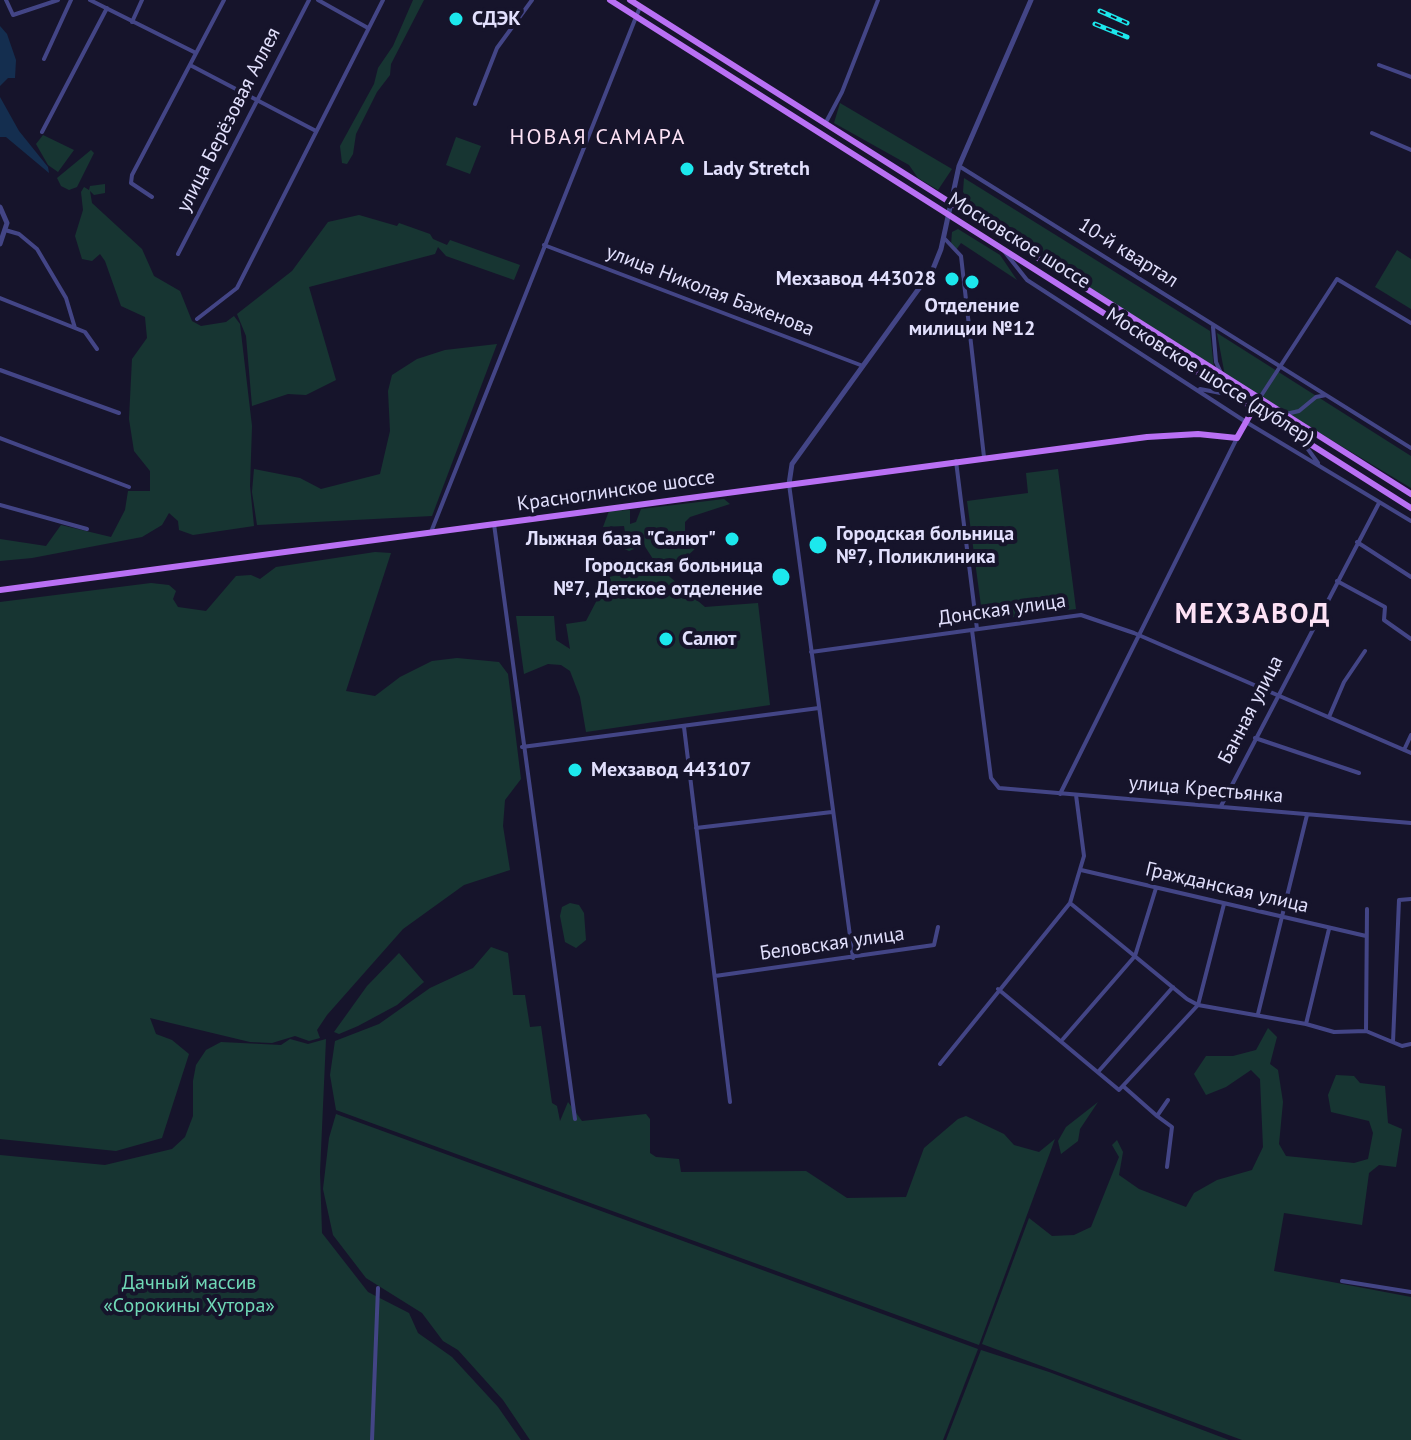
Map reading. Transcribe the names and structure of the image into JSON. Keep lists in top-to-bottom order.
{
  "streets": {
    "main road": ["Московское шоссе", "Красноглинское шоссе"],
    "street": [
      "улица Берёзовая Аллея",
      "10-й квартал",
      "улица Николая Баженова",
      "Московское шоссе (дублер)",
      "Донская улица",
      "Банная улица",
      "улица Крестьянка",
      "Гражданская улица",
      "Беловская улица"
    ]
  },
  "crossings": [
    ["Московское шоссе", "Московское шоссе (дублер)"],
    ["Московское шоссе (дублер)", "Банная улица"],
    ["Донская улица", "Банная улица"],
    ["Донская улица", "улица Крестьянка"],
    ["Банная улица", "улица Крестьянка"]
  ],
  "districts": ["НОВАЯ САМАРА", "МЕХЗАВОД"],
  "parks": ["Дачный массив «Сорокины Хутора»"],
  "places": [
    "СДЭК",
    "Lady Stretch",
    "Мехзавод 443028",
    "Отделение милиции №12",
    "Лыжная база \"Салют\"",
    "Городская больница №7, Поликлиника",
    "Городская больница №7, Детское отделение",
    "Салют",
    "Мехзавод 443107"
  ]
}
